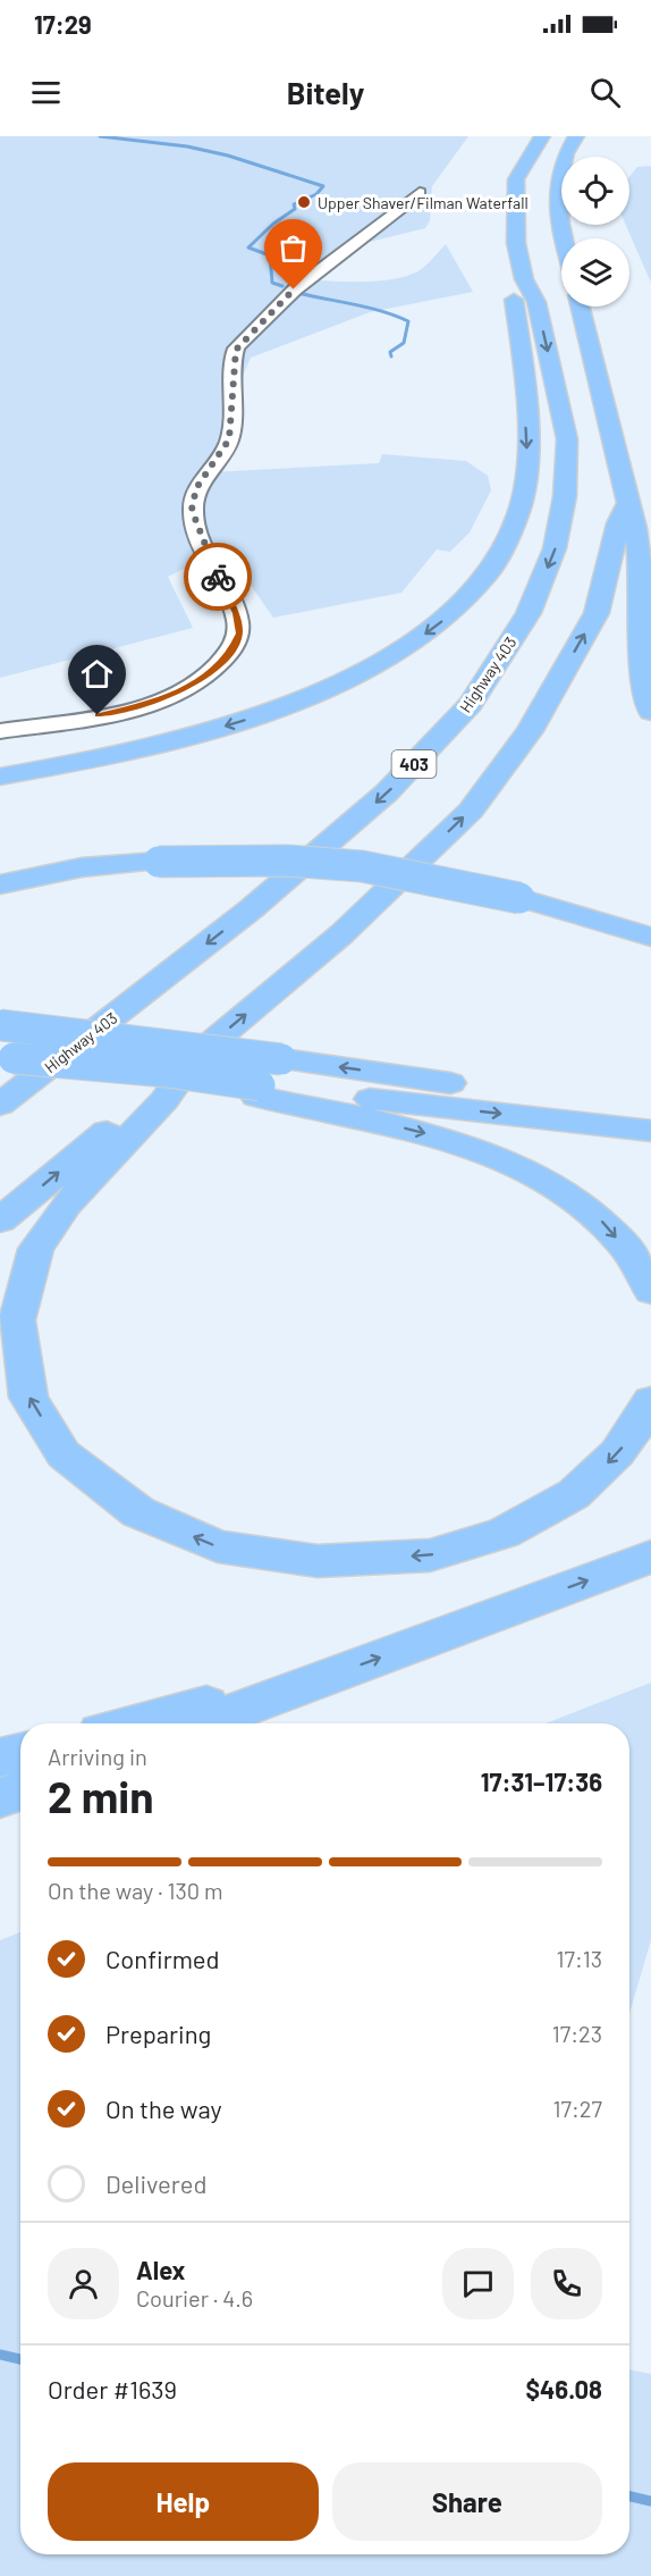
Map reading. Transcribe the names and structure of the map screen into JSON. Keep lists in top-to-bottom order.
{
  "streets": {
    "highway": ["Highway 403", "403"]
  },
  "places": ["Upper Shaver/Filman Waterfall"],
  "page": {
    "status": "17:29",
    "header": "Bitely",
    "heading": ["2 min", "Arriving in", "17:31–17:36"],
    "panel": [
      "Alex",
      "Courier · 4.6",
      "Order #1639",
      "$46.08"
    ],
    "bar": "On the way · 130 m",
    "list": [
      ["Confirmed", "17:13"],
      ["Preparing", "17:23"],
      ["On the way", "17:27"],
      "Delivered"
    ],
    "buttons": ["Help", "Share"]
  }
}
